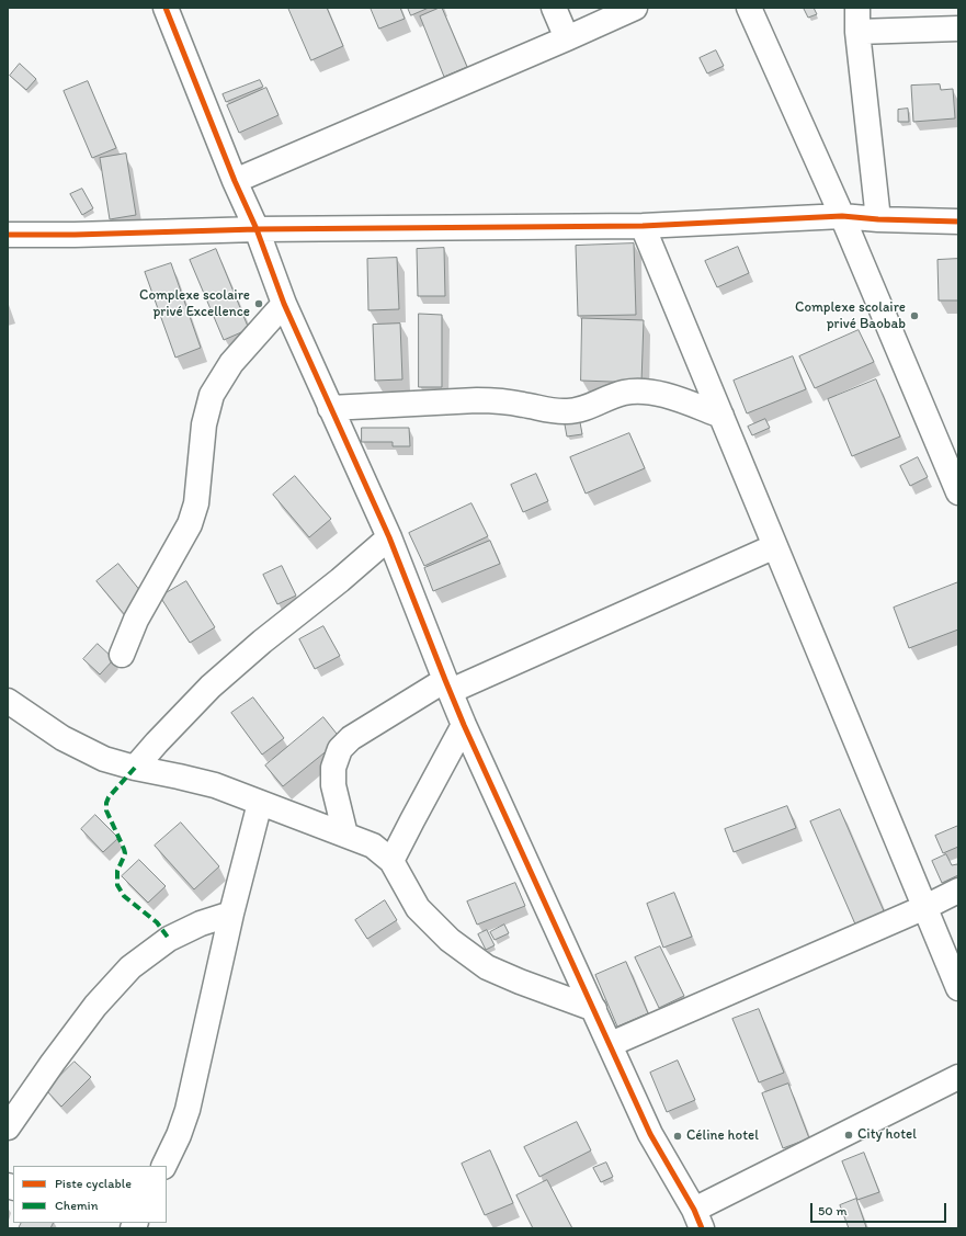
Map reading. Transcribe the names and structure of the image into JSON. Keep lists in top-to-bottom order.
{
  "places": [
    "Complexe scolaire privé Excellence",
    "Complexe scolaire privé Baobab",
    "City hotel",
    "Céline hotel"
  ],
  "legend": ["Piste cyclable", "Chemin"],
  "scale_bar": "50 m"
}
